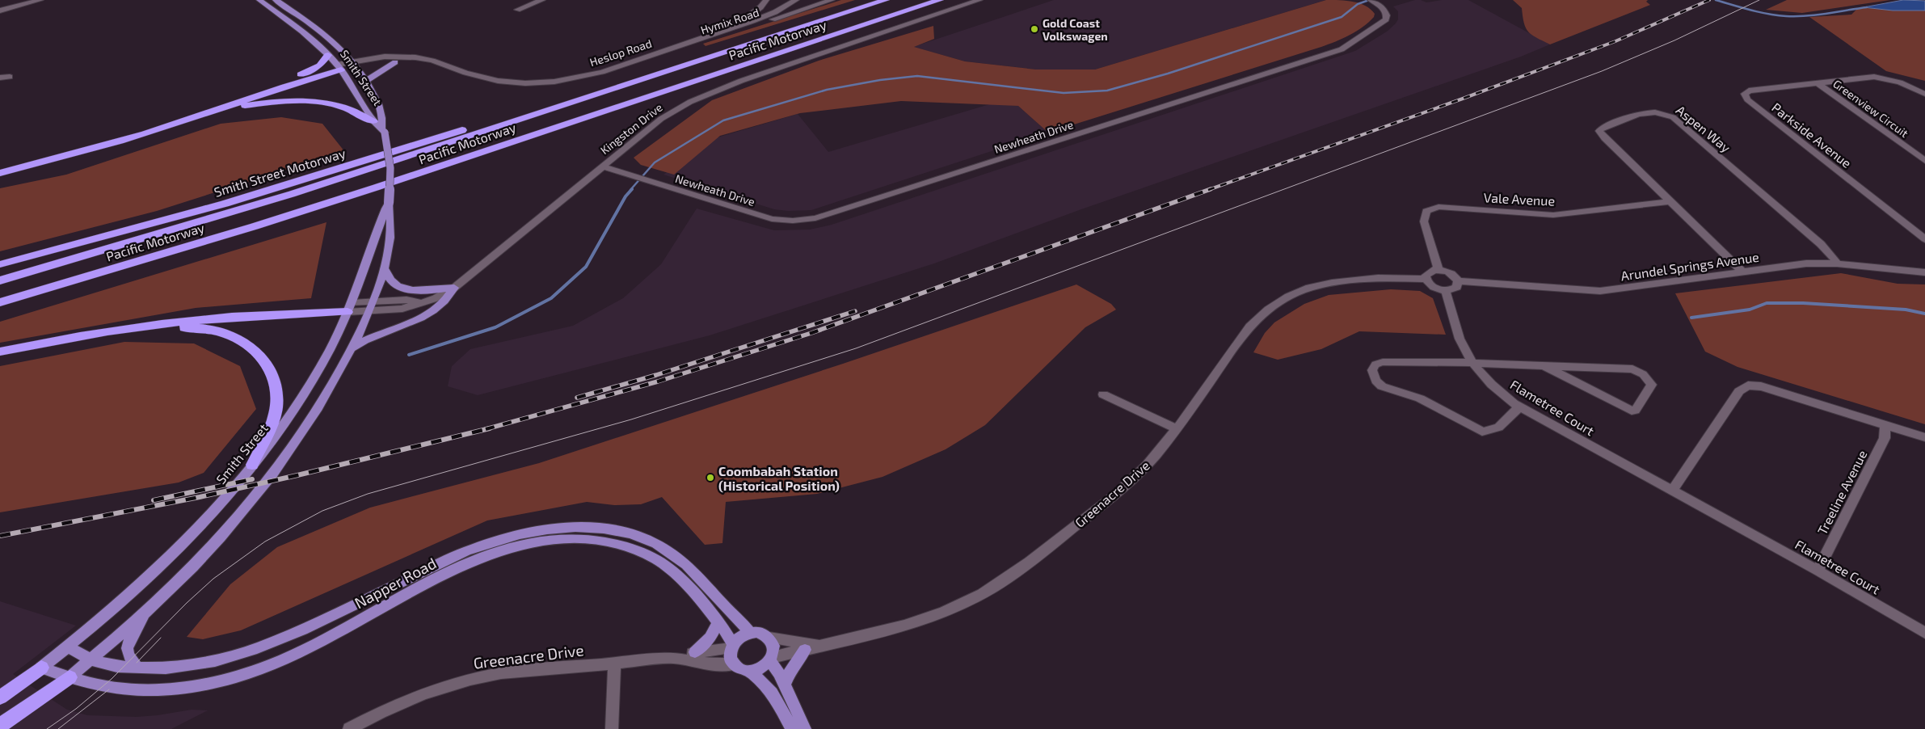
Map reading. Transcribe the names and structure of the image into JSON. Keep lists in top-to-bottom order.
{
  "streets": {
    "highway": ["Pacific Motorway", "Smith Street Motorway"],
    "main road": ["Smith Street", "Napper Road"],
    "street": [
      "Hymix Road",
      "Heslop Road",
      "Greenview Circuit",
      "Kingston Drive",
      "Aspen Way",
      "Parkside Avenue",
      "Newheath Drive",
      "Vale Avenue",
      "Arundel Springs Avenue",
      "Flametree Court",
      "Treeline Avenue",
      "Greenacre Drive"
    ]
  },
  "crossings": [
    ["Hymix Road", "Heslop Road"],
    ["Pacific Motorway", "Smith Street Motorway"],
    ["Heslop Road", "Smith Street"],
    ["Smith Street", "Kingston Drive"],
    ["Smith Street", "Napper Road"],
    ["Greenview Circuit", "Parkside Avenue"],
    ["Kingston Drive", "Newheath Drive"],
    ["Aspen Way", "Vale Avenue"],
    ["Aspen Way", "Arundel Springs Avenue"],
    ["Flametree Court", "Treeline Avenue"],
    ["Greenacre Drive", "Napper Road"]
  ],
  "places": ["Gold Coast Volkswagen", "Coombabah Station (Historical Position)"]
}
